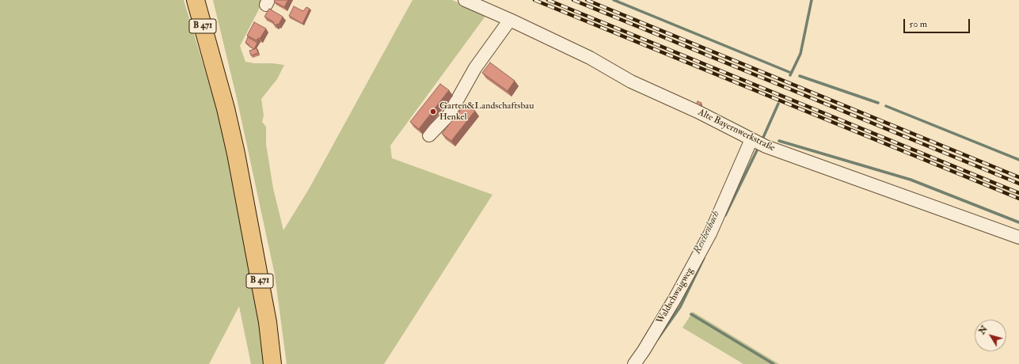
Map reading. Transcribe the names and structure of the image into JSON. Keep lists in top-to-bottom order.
{
  "streets": {
    "highway": ["B 471"],
    "street": ["Alte Bayernwerkstraße", "Waldschwaigweg"]
  },
  "crossings": [
    ["Alte Bayernwerkstraße", "Waldschwaigweg"]
  ],
  "water": ["Reschenbach"],
  "places": ["Garten&Landschaftsbau Henkel"],
  "scale_bar": "50 m",
  "north": "top left"
}
